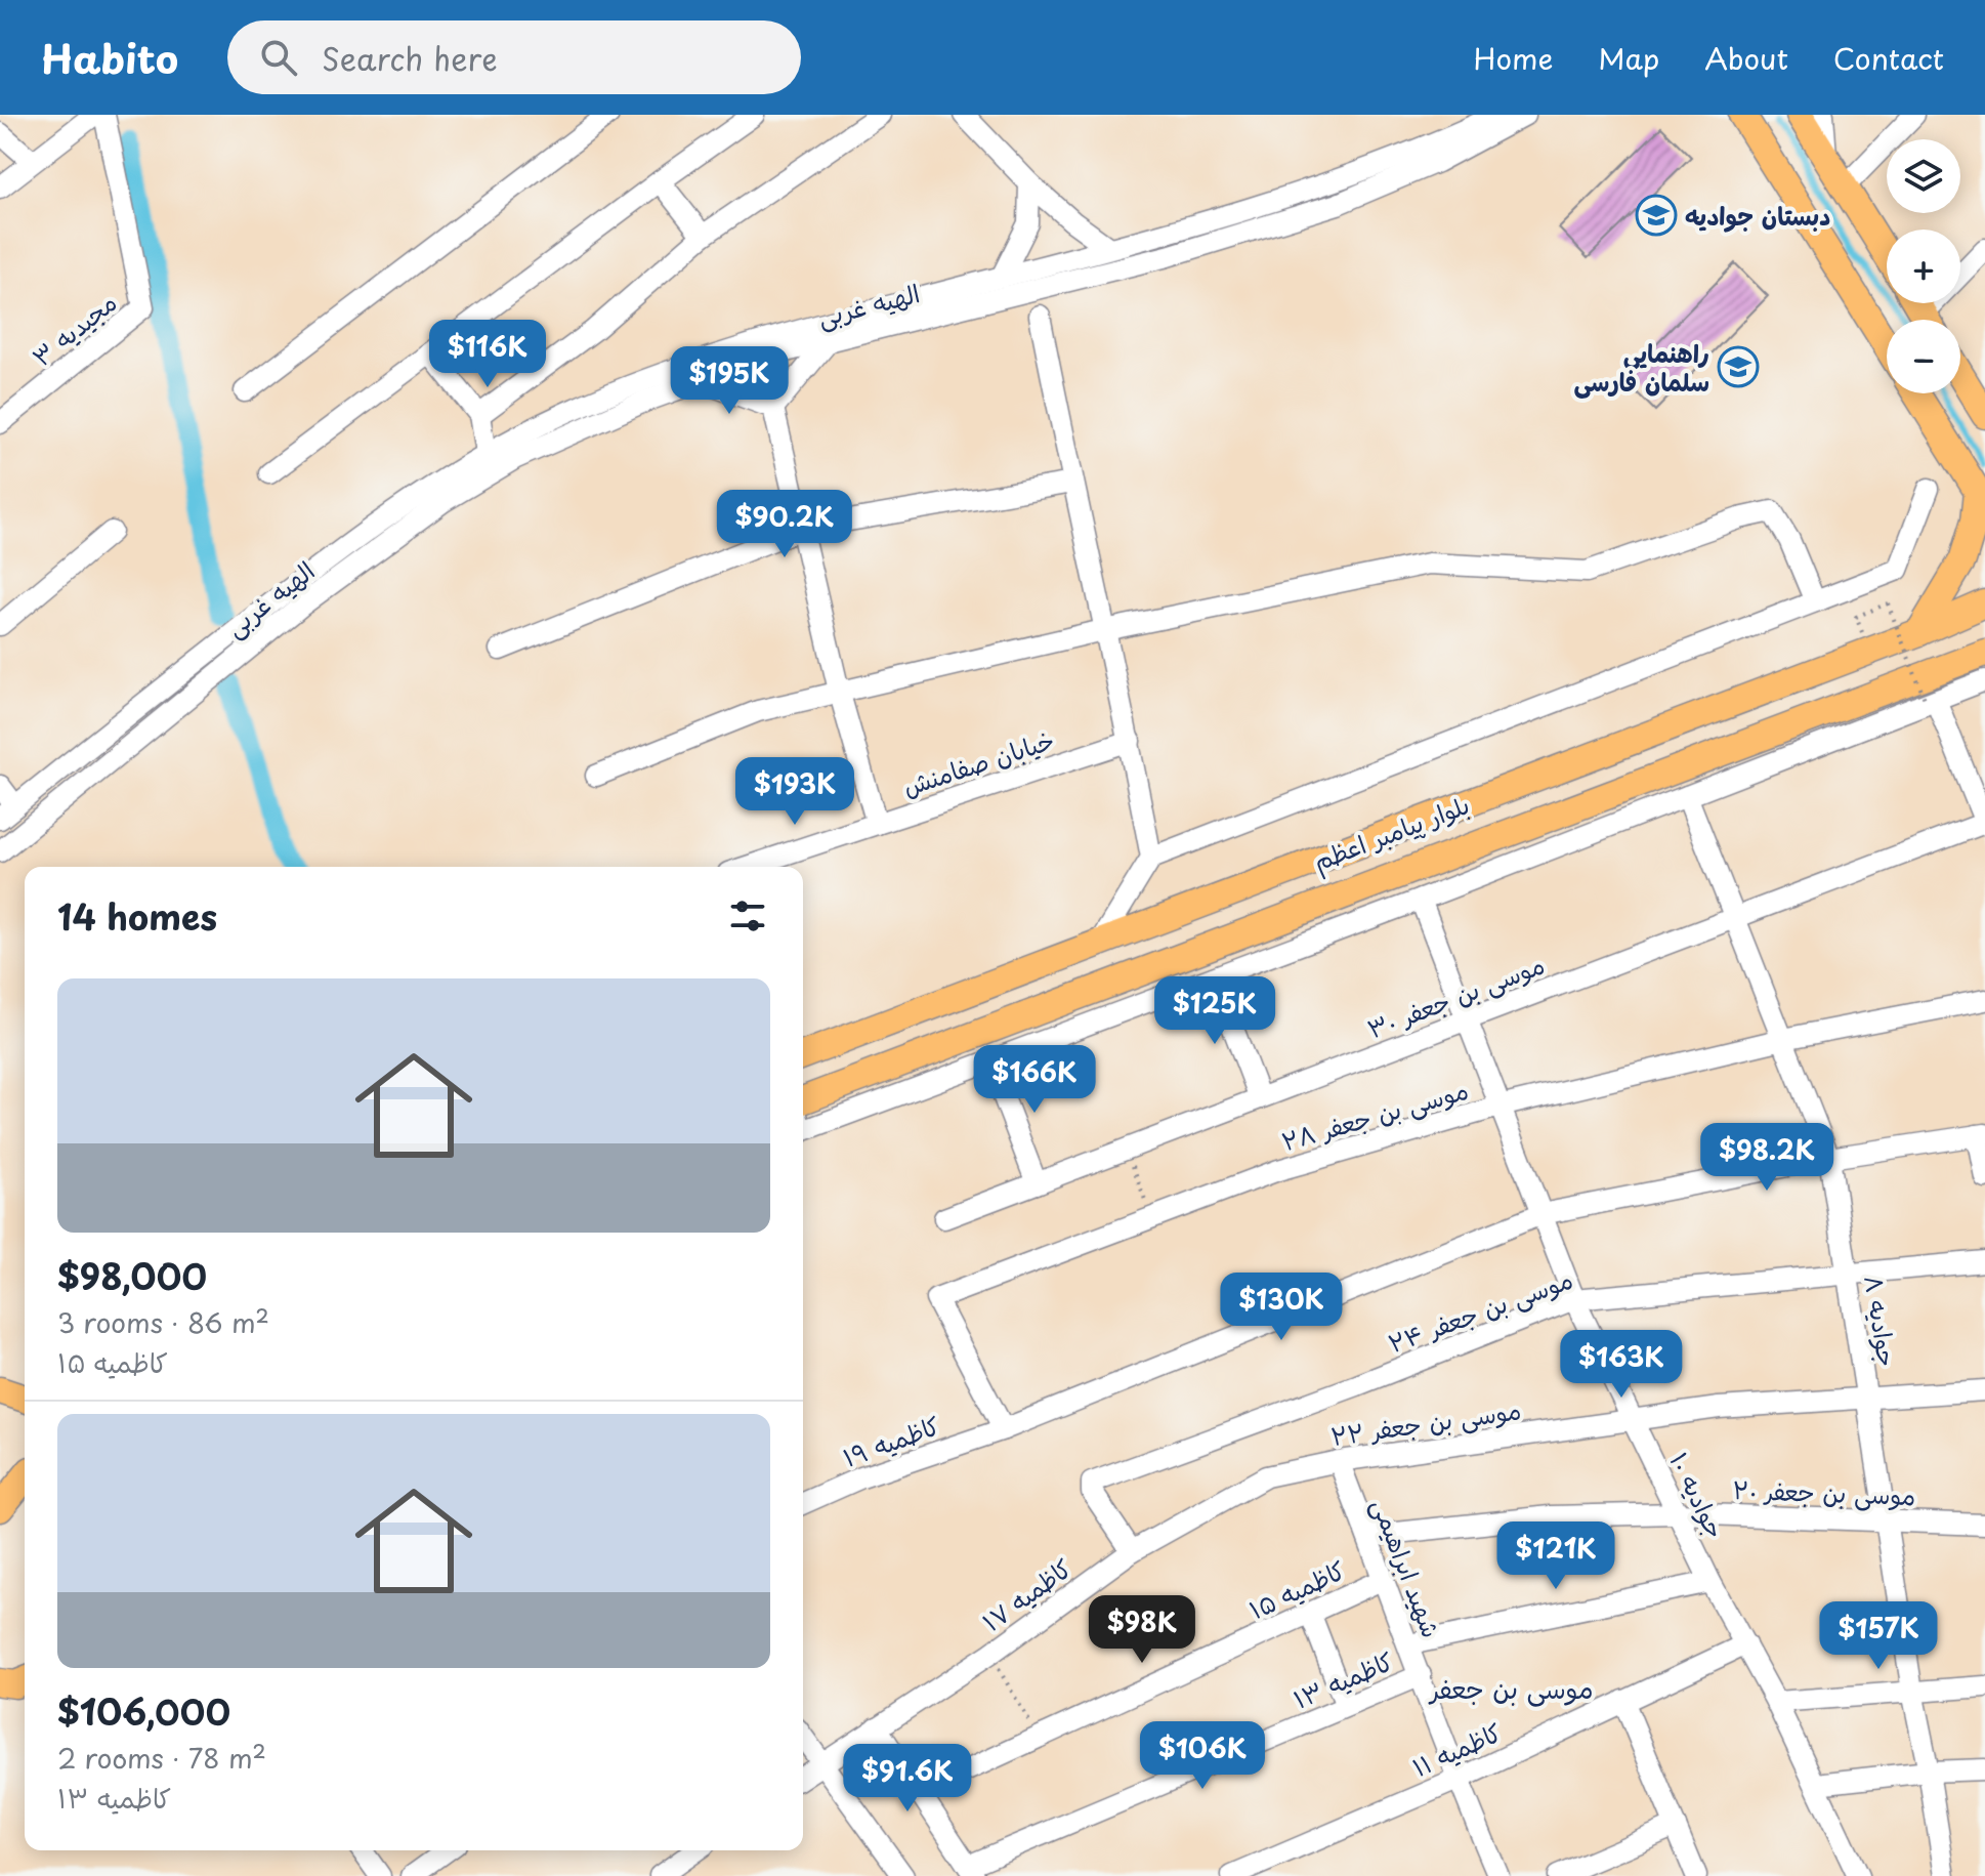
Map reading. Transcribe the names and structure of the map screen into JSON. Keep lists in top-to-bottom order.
{
  "streets": {
    "main road": ["بلوار پیامبر اعظم"],
    "street": [
      "الهیه غربی",
      "مجیدیه ۳",
      "خیابان صفامنش",
      "موسی بن جعفر ۳۰",
      "موسی بن جعفر ۲۸",
      "موسی بن جعفر ۲۴",
      "جوادیه ۸",
      "موسی بن جعفر ۲۲",
      "کاظمیه ۱۹",
      "موسی بن جعفر ۲۰",
      "جوادیه ۱۰",
      "شهید ابراهیمی",
      "کاظمیه ۱۵",
      "کاظمیه ۱۷",
      "کاظمیه ۱۳",
      "کاظمیه ۱۱"
    ]
  },
  "crossings": [
    ["موسی بن جعفر ۳۰", "جوادیه ۸"],
    ["موسی بن جعفر ۳۰", "جوادیه ۱۰"],
    ["موسی بن جعفر ۲۸", "جوادیه ۸"],
    ["موسی بن جعفر ۲۸", "کاظمیه ۱۹"],
    ["موسی بن جعفر ۲۸", "جوادیه ۱۰"],
    ["موسی بن جعفر ۲۴", "جوادیه ۸"],
    ["موسی بن جعفر ۲۴", "جوادیه ۱۰"],
    ["موسی بن جعفر ۲۴", "کاظمیه ۱۷"],
    ["جوادیه ۸", "موسی بن جعفر ۲۲"],
    ["جوادیه ۸", "کاظمیه ۱۹"],
    ["جوادیه ۸", "موسی بن جعفر ۲۰"],
    ["موسی بن جعفر ۲۲", "جوادیه ۱۰"],
    ["موسی بن جعفر ۲۲", "شهید ابراهیمی"],
    ["موسی بن جعفر ۲۲", "کاظمیه ۱۷"],
    ["کاظمیه ۱۹", "جوادیه ۱۰"],
    ["موسی بن جعفر ۲۰", "جوادیه ۱۰"],
    ["موسی بن جعفر ۲۰", "شهید ابراهیمی"],
    ["جوادیه ۱۰", "کاظمیه ۱۱"],
    ["شهید ابراهیمی", "کاظمیه ۱۵"],
    ["شهید ابراهیمی", "کاظمیه ۱۳"],
    ["شهید ابراهیمی", "کاظمیه ۱۱"]
  ],
  "districts": ["موسی بن جعفر"],
  "places": {
    "school or university": ["دبستان جوادیه", "راهنمایی سلمان فارسی"]
  },
  "page": {
    "header": "Habito",
    "search": "Search here",
    "nav": [
      "Home",
      "Map",
      "About",
      "Contact"
    ],
    "map_buttons": ["+", "−"],
    "price": [
      "$116K",
      "$195K",
      "$90.2K",
      "$193K",
      "$125K",
      "$166K",
      "$98.2K",
      "$130K",
      "$163K",
      "$121K",
      "$98K",
      "$157K",
      "$106K",
      "$91.6K"
    ],
    "heading": "14 homes",
    "list": [
      {
        "name": "$98,000",
        "note": "3 rooms · 86 m² · کاظمیه ۱۵"
      },
      {
        "name": "$106,000",
        "note": "2 rooms · 78 m² · کاظمیه ۱۳"
      }
    ]
  }
}
